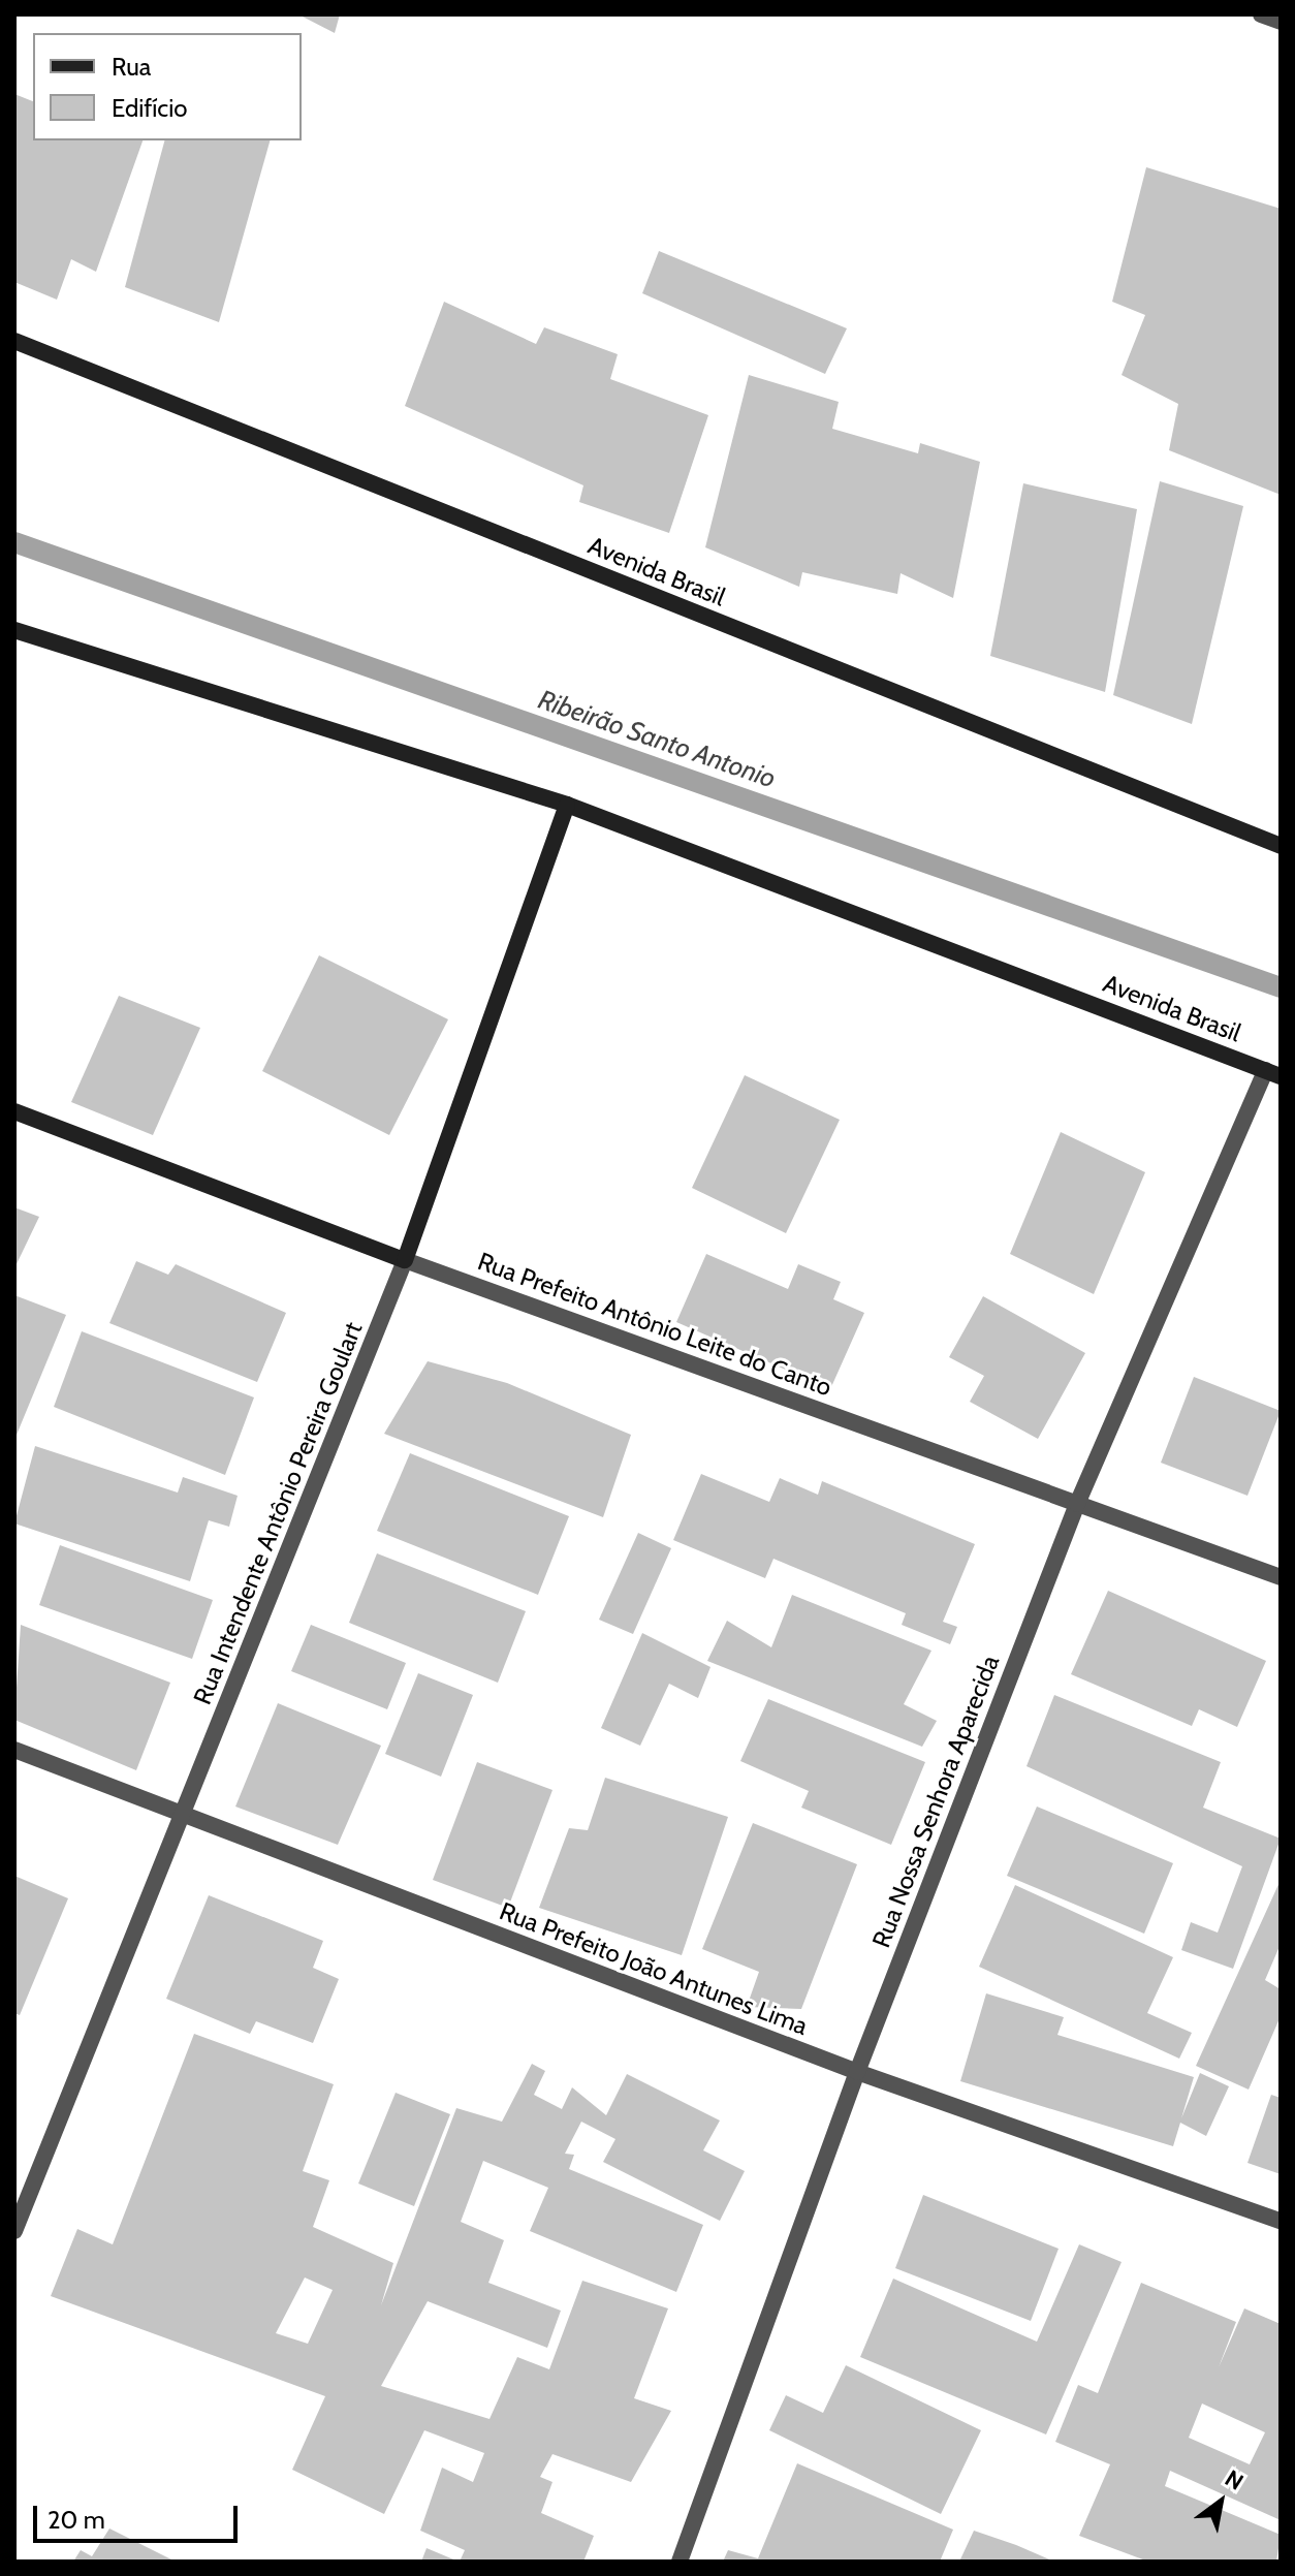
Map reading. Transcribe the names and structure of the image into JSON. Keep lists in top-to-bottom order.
{
  "streets": {
    "main road": ["Avenida Brasil", "Rua Prefeito Antônio Leite do Canto", "Rua Intendente Antônio Pereira Goulart"],
    "street": ["Rua Nossa Senhora Aparecida", "Rua Prefeito João Antunes Lima"]
  },
  "crossings": [
    ["Avenida Brasil", "Rua Intendente Antônio Pereira Goulart"],
    ["Avenida Brasil", "Rua Nossa Senhora Aparecida"],
    ["Rua Prefeito Antônio Leite do Canto", "Rua Intendente Antônio Pereira Goulart"],
    ["Rua Prefeito Antônio Leite do Canto", "Rua Nossa Senhora Aparecida"],
    ["Rua Intendente Antônio Pereira Goulart", "Rua Prefeito João Antunes Lima"],
    ["Rua Nossa Senhora Aparecida", "Rua Prefeito João Antunes Lima"]
  ],
  "water": ["Ribeirão Santo Antonio"],
  "legend": ["Rua", "Edifício"],
  "scale_bar": "20 m",
  "north": "top right"
}
